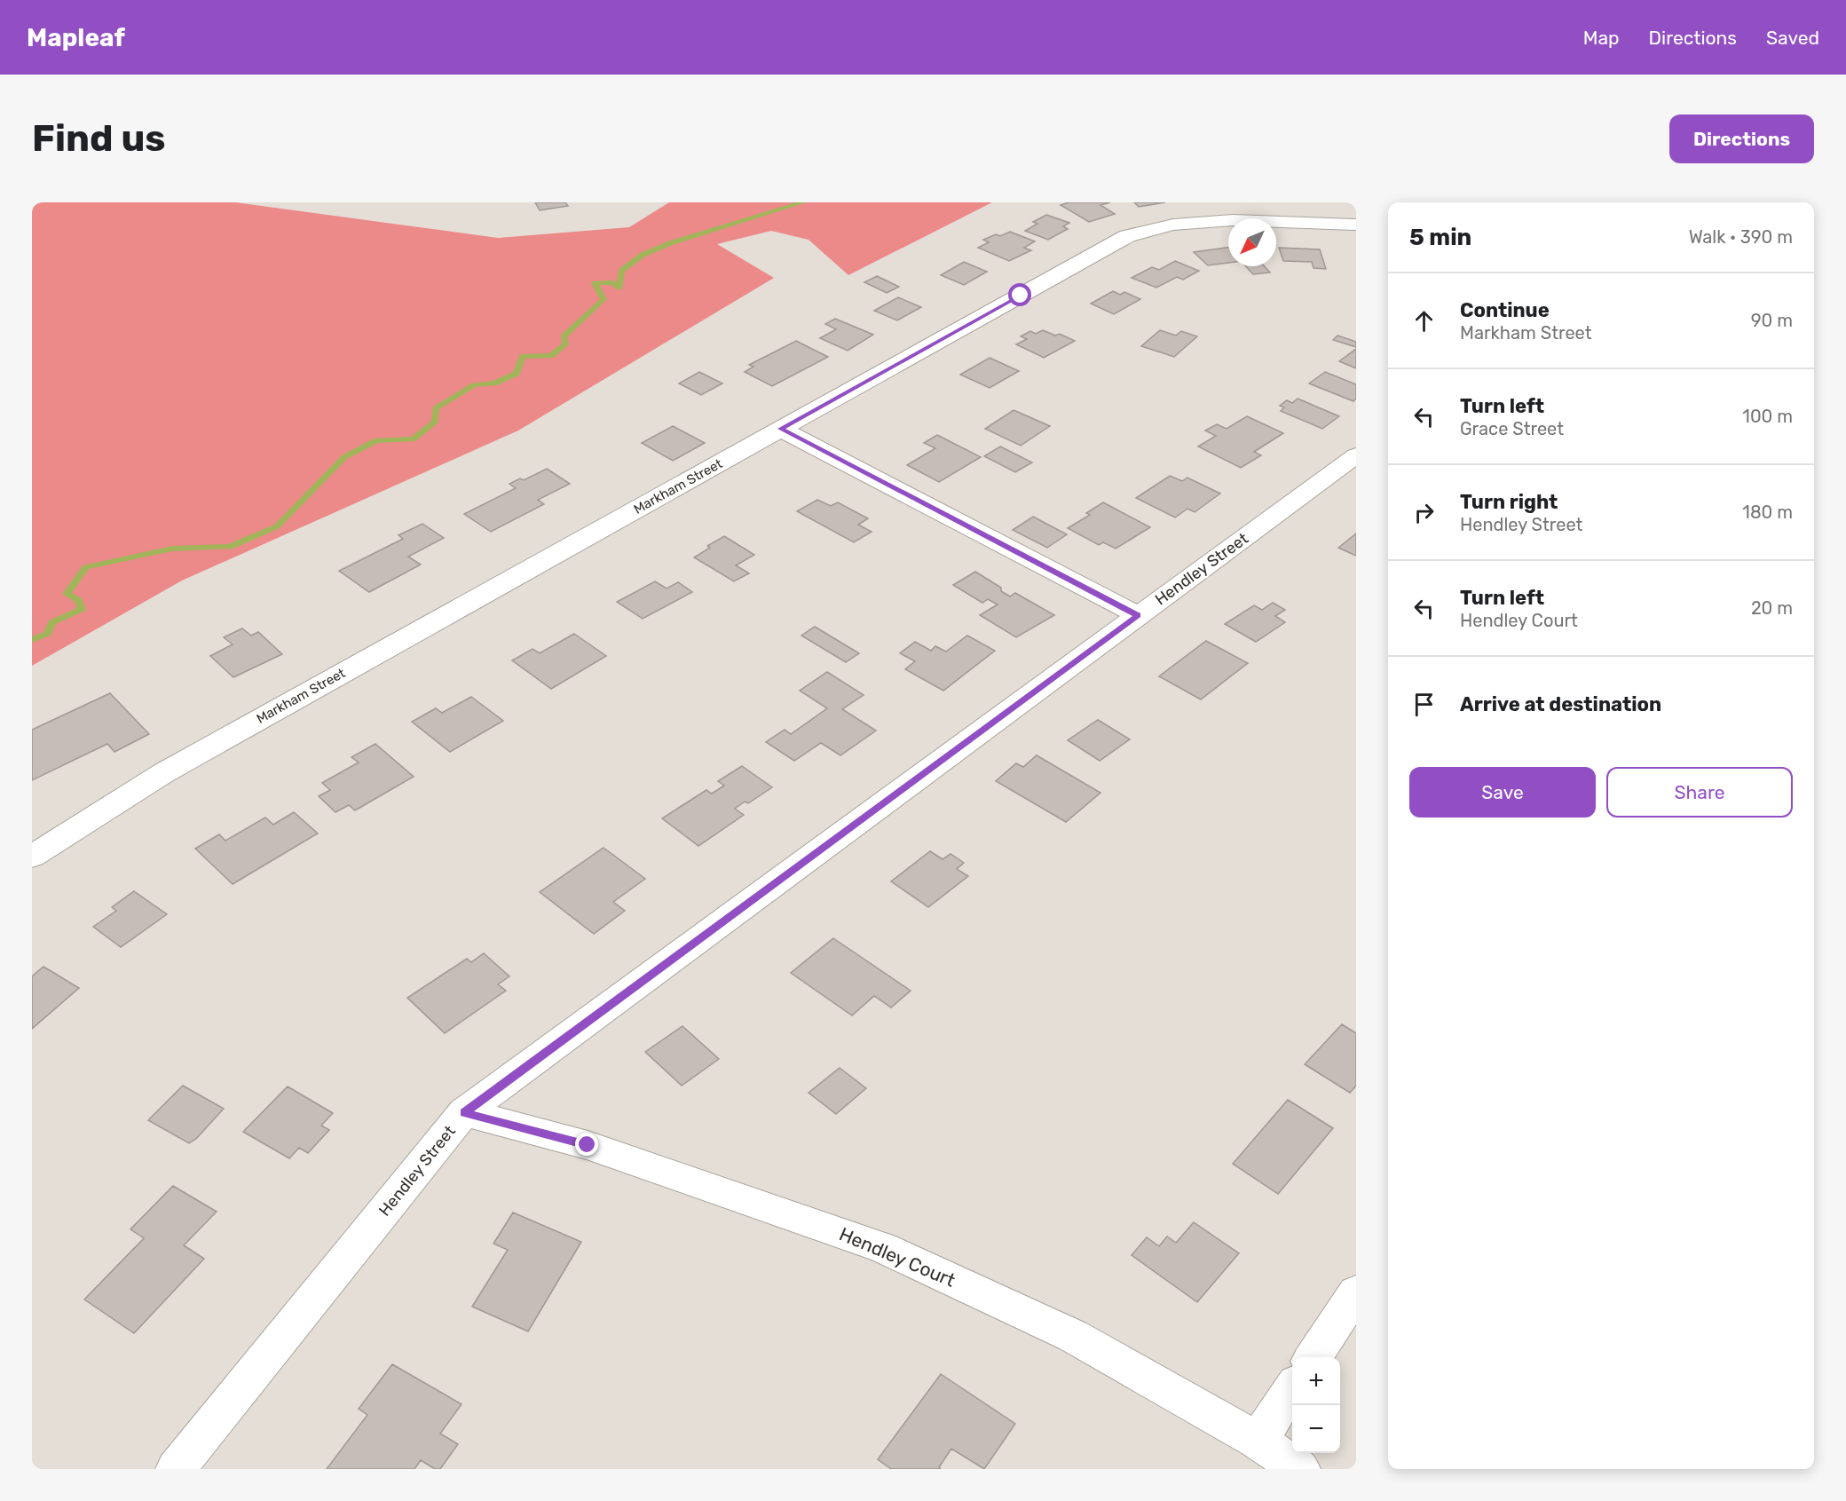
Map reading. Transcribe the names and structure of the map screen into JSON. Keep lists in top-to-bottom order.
{
  "streets": {
    "street": ["Markham Street", "Hendley Street", "Hendley Court"]
  },
  "crossings": [
    ["Hendley Street", "Hendley Court"]
  ],
  "north": "bottom left",
  "page": {
    "header": "Mapleaf",
    "nav": ["Map", "Directions", "Saved"],
    "buttons": [
      "Directions",
      ["Save", "Share"]
    ],
    "title": "Find us",
    "heading": ["5 min", "Walk · 390 m"],
    "list": [
      ["Continue", "Markham Street", "90 m"],
      ["Turn left", "Grace Street", "100 m"],
      ["Turn right", "Hendley Street", "180 m"],
      ["Turn left", "Hendley Court", "20 m"],
      "Arrive at destination"
    ],
    "map_buttons": ["+", "−"]
  }
}
